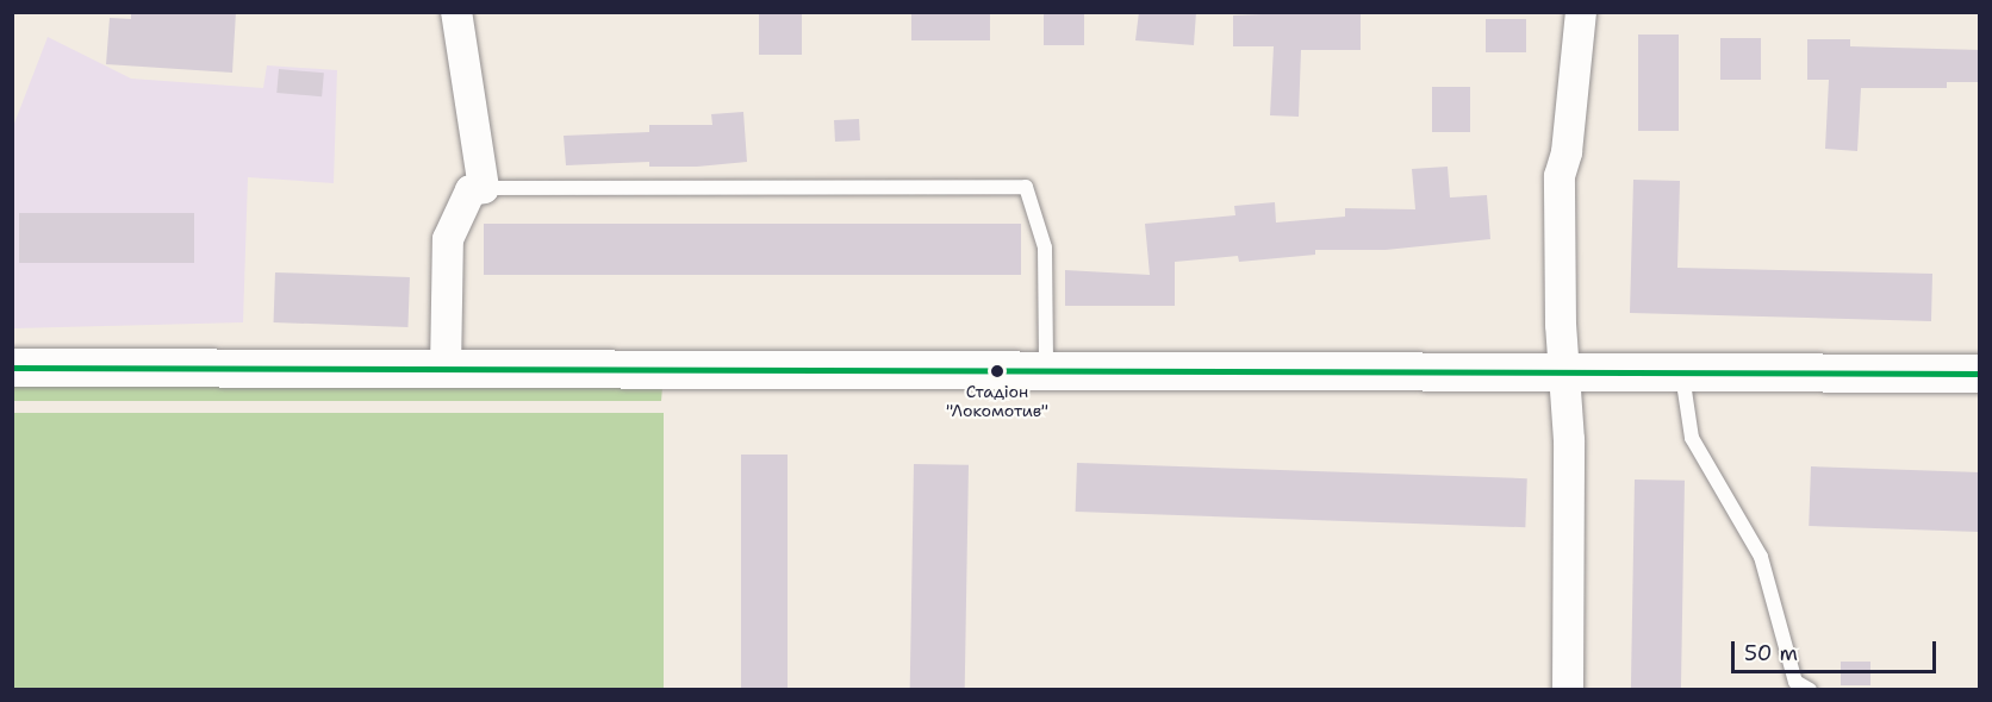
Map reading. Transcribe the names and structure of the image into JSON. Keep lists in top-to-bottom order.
{
  "places": ["Стадіон \"Локомотив\""],
  "scale_bar": "50 m"
}
